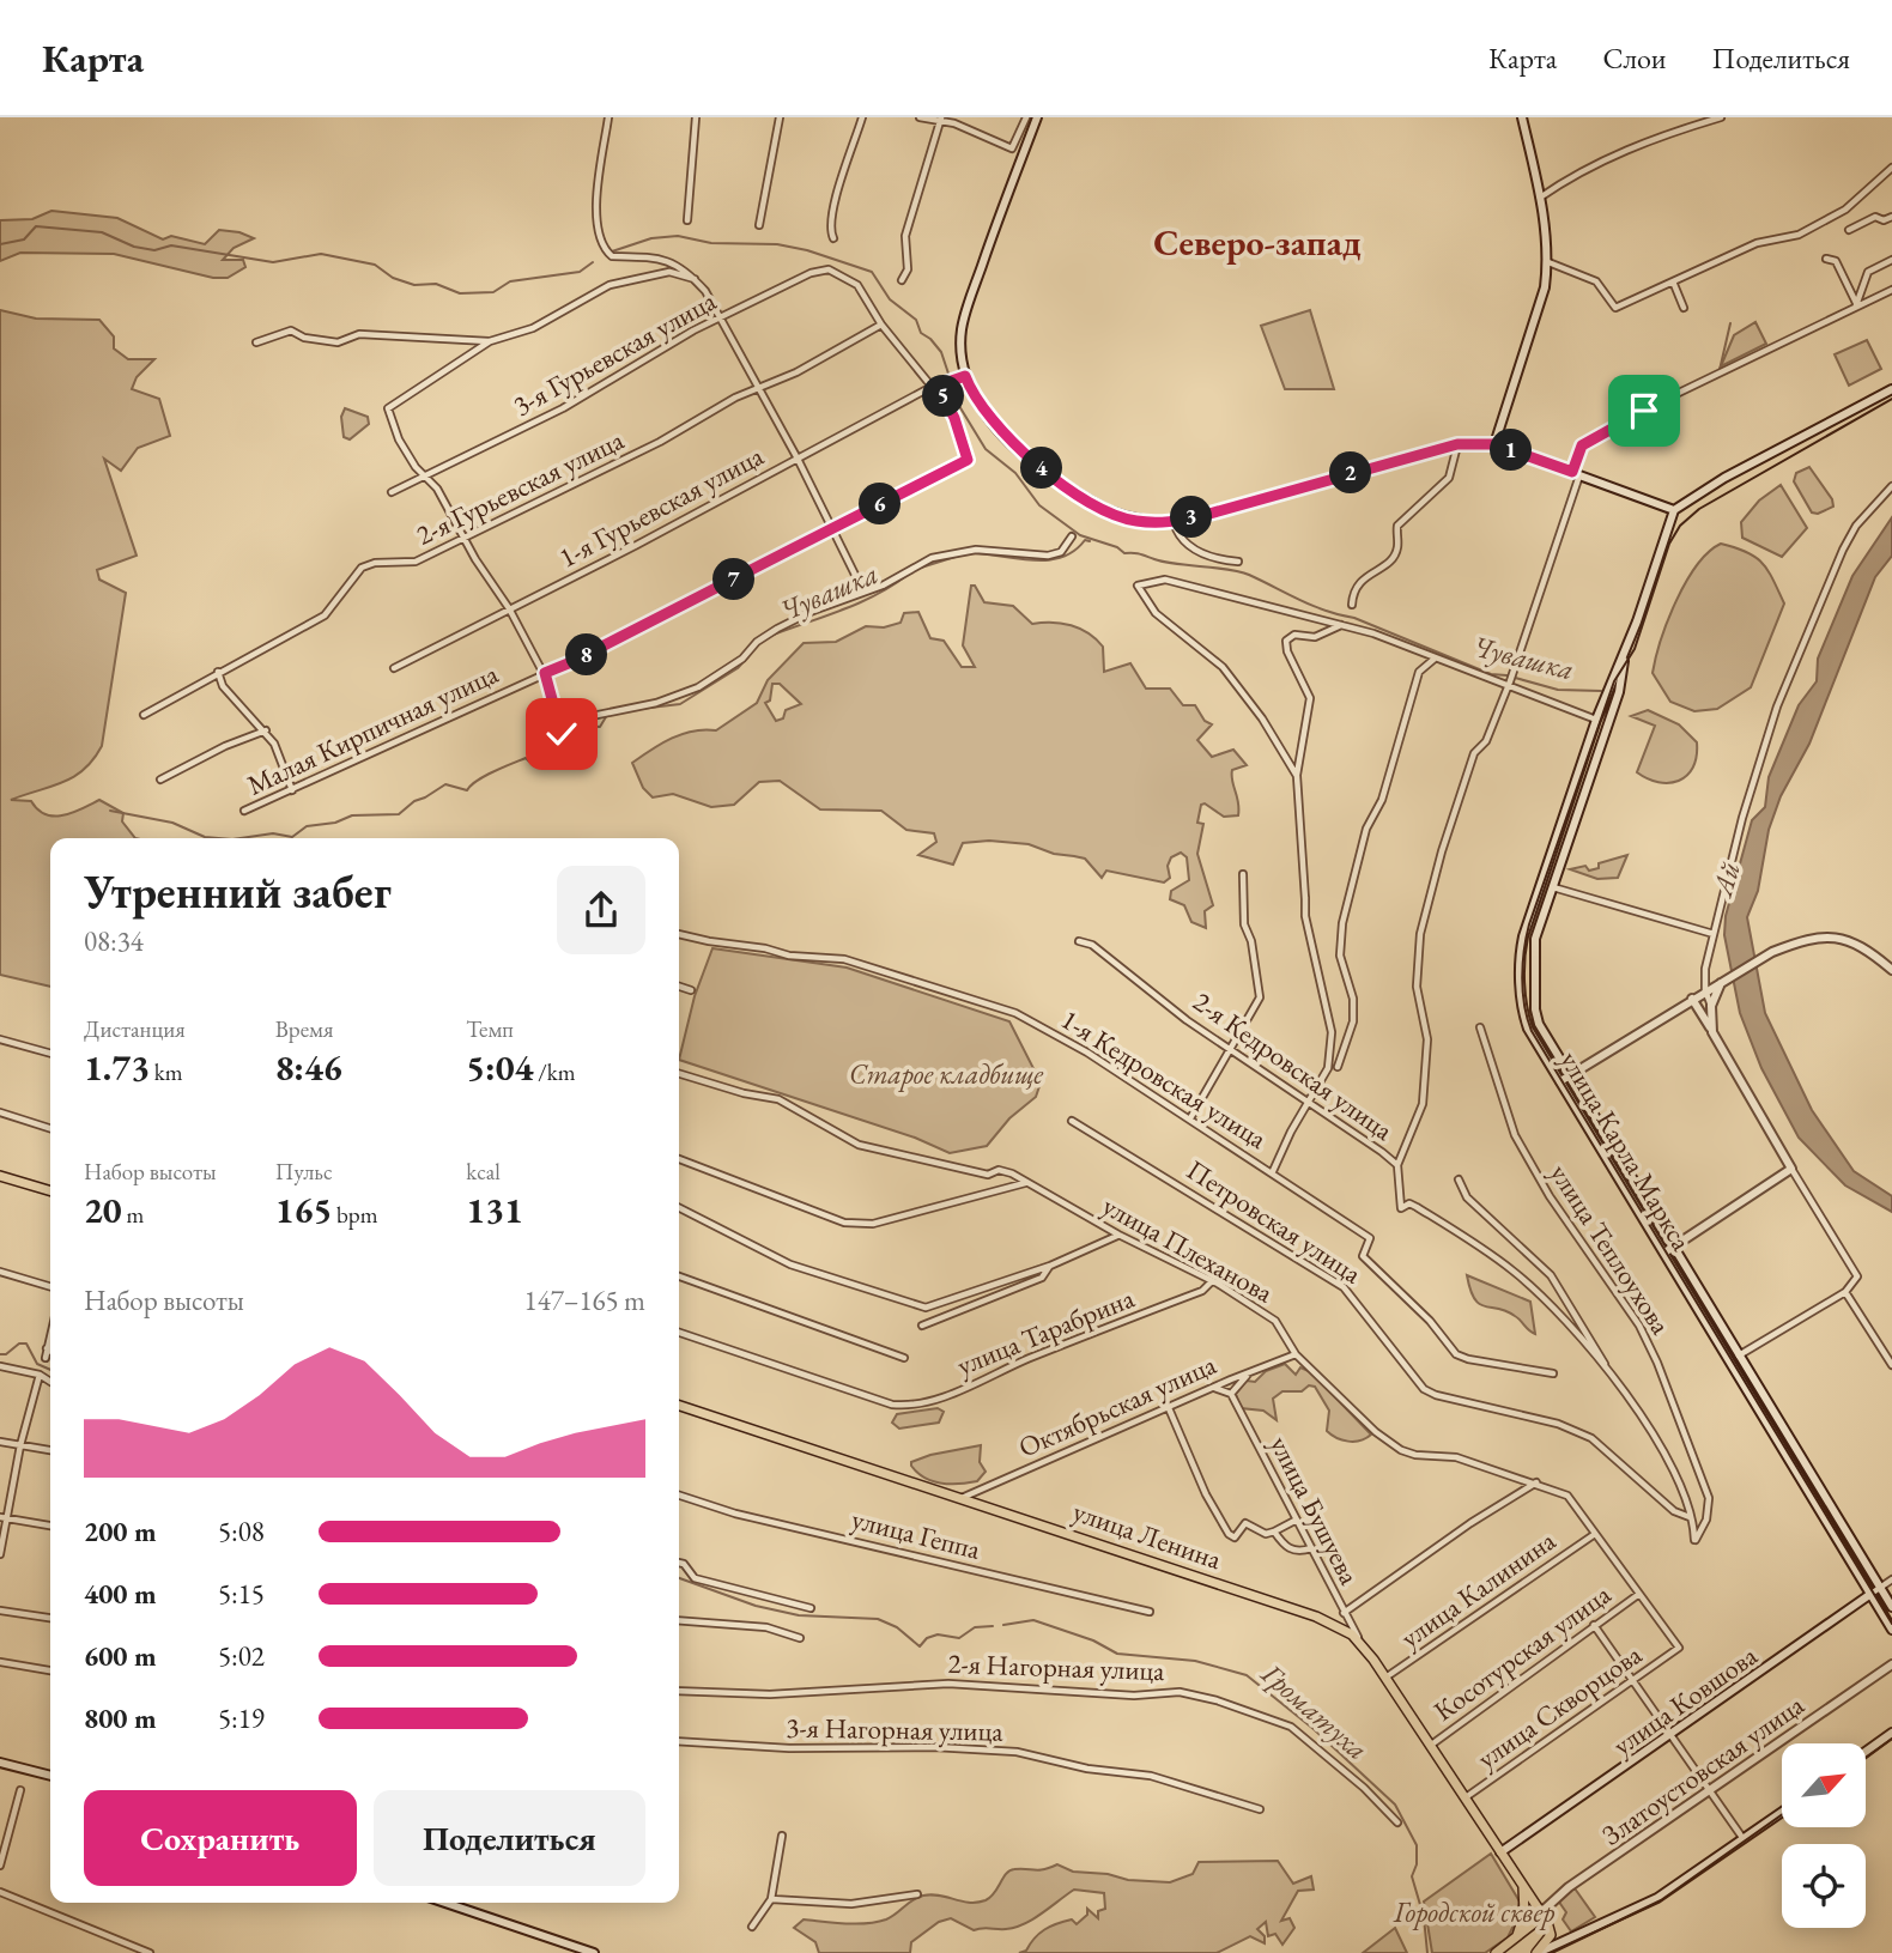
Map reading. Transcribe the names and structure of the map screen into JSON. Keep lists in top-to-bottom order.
{
  "streets": {
    "main road": [
      "улица Карла Маркса",
      "улица Ленина",
      "улица Ковшова",
      "Златоустовская улица"
    ],
    "street": [
      "3-я Гурьевская улица",
      "2-я Гурьевская улица",
      "1-я Гурьевская улица",
      "Малая Кирпичная улица",
      "2-я Кедровская улица",
      "1-я Кедровская улица",
      "Петровская улица",
      "улица Плеханова",
      "улица Теплоухова",
      "улица Тарабрина",
      "Октябрьская улица",
      "улица Бушуева",
      "улица Геппа",
      "улица Калинина",
      "Косотурская улица",
      "2-я Нагорная улица",
      "улица Скворцова",
      "3-я Нагорная улица"
    ]
  },
  "crossings": [
    ["3-я Гурьевская улица", "2-я Гурьевская улица"],
    ["1-я Гурьевская улица", "Малая Кирпичная улица"],
    ["2-я Кедровская улица", "Петровская улица"],
    ["2-я Кедровская улица", "улица Теплоухова"],
    ["улица Карла Маркса", "улица Ковшова"],
    ["улица Плеханова", "улица Тарабрина"],
    ["улица Плеханова", "Октябрьская улица"],
    ["улица Плеханова", "улица Калинина"],
    ["улица Плеханова", "Косотурская улица"],
    ["улица Плеханова", "улица Скворцова"],
    ["Октябрьская улица", "улица Ленина"],
    ["улица Бушуева", "улица Ленина"],
    ["улица Ленина", "улица Калинина"],
    ["улица Ленина", "Косотурская улица"],
    ["улица Ленина", "улица Ковшова"],
    ["улица Ленина", "улица Скворцова"],
    ["улица Ленина", "Златоустовская улица"]
  ],
  "districts": ["Северо-запад"],
  "water": ["Чувашка", "Ай", "Громатуха"],
  "parks": ["Старое кладбище", "Городской сквер"],
  "north": "top right",
  "page": {
    "header": "Карта",
    "nav": ["Карта", "Слои", "Поделиться"],
    "pins": [
      "5",
      "1",
      "4",
      "2",
      "6",
      "3",
      "7",
      "8"
    ],
    "heading": ["Утренний забег", "08:34"],
    "stats": [
      ["Дистанция", "1.73 km"],
      ["Время", "8:46"],
      ["Темп", "5:04 /km"],
      ["Набор высоты", "20 m"],
      ["Пульс", "165 bpm"],
      ["kcal", "131"]
    ],
    "chart": ["Набор высоты", "147–165 m"],
    "list": [
      {
        "name": "200 m",
        "note": "5:08"
      },
      {
        "name": "400 m",
        "note": "5:15"
      },
      {
        "name": "600 m",
        "note": "5:02"
      },
      {
        "name": "800 m",
        "note": "5:19"
      }
    ],
    "buttons": ["Сохранить", "Поделиться"]
  }
}
